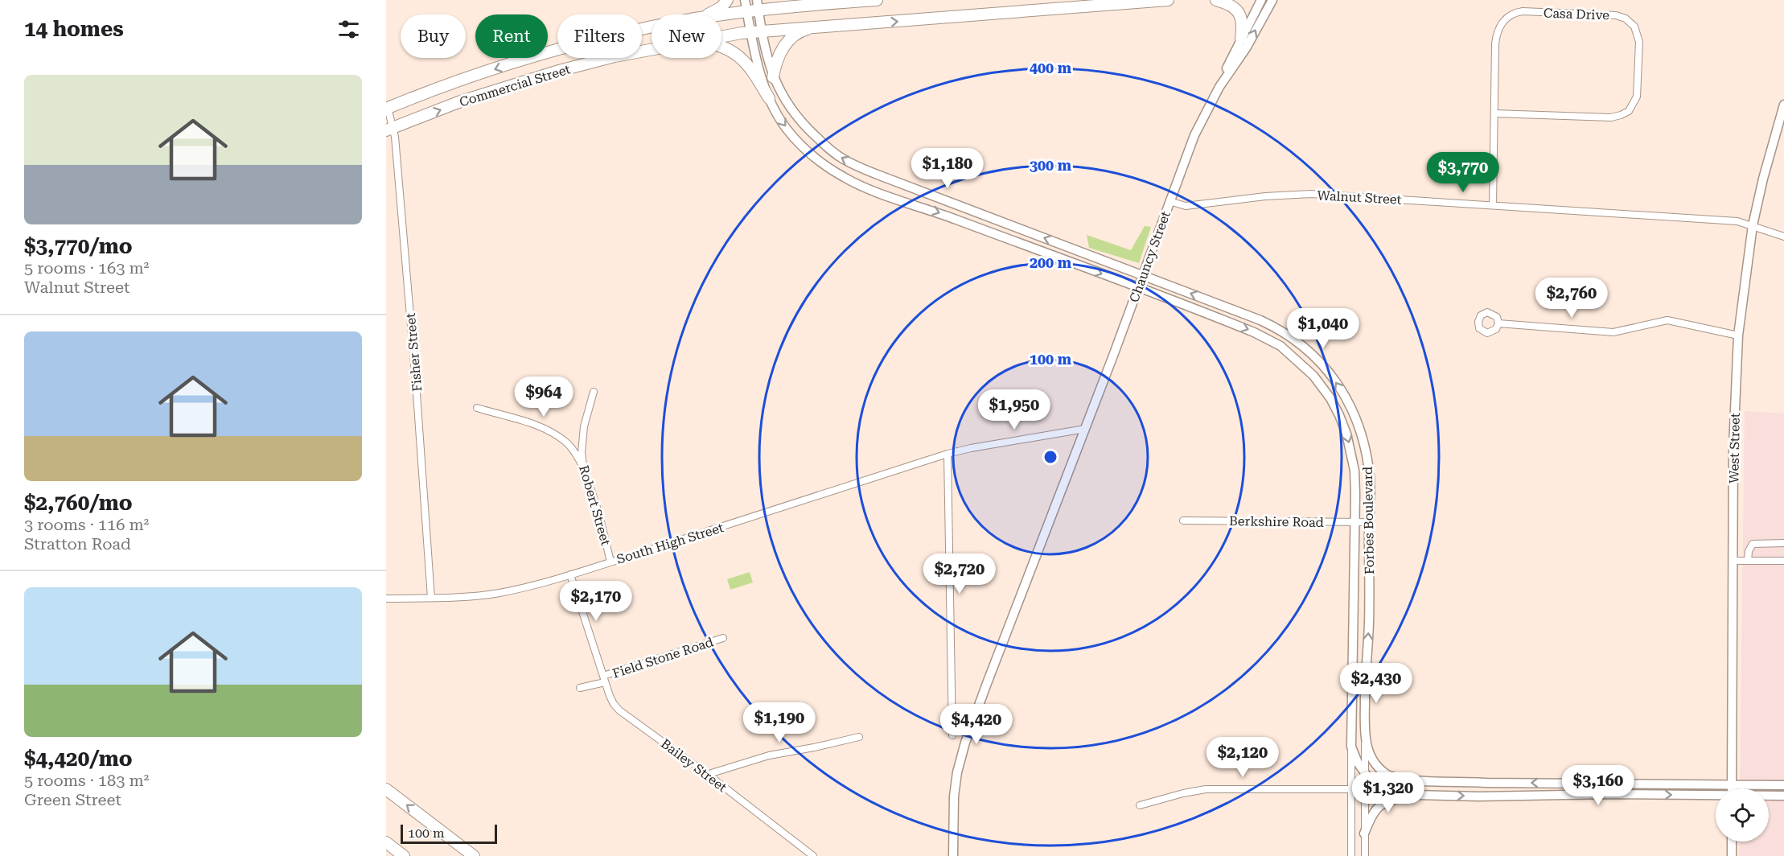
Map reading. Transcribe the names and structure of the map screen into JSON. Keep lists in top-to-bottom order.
{
  "streets": {
    "highway": ["Commercial Street"],
    "street": [
      "Casa Drive",
      "Walnut Street",
      "Chauncy Street",
      "Fisher Street",
      "West Street",
      "Robert Street",
      "Forbes Boulevard",
      "Berkshire Road",
      "South High Street",
      "Field Stone Road",
      "Bailey Street"
    ]
  },
  "crossings": [
    ["Casa Drive", "Walnut Street"],
    ["Commercial Street", "Fisher Street"],
    ["Commercial Street", "Forbes Boulevard"],
    ["Walnut Street", "Chauncy Street"],
    ["Walnut Street", "West Street"],
    ["Chauncy Street", "Forbes Boulevard"],
    ["Fisher Street", "South High Street"],
    ["Robert Street", "South High Street"],
    ["Forbes Boulevard", "Berkshire Road"],
    ["South High Street", "Bailey Street"],
    ["Field Stone Road", "Bailey Street"]
  ],
  "scale_bar": "100 m",
  "page": {
    "heading": "14 homes",
    "chip": [
      "Buy",
      "Rent",
      "Filters",
      "New"
    ],
    "list": [
      {
        "name": "$3,770/mo",
        "note": "5 rooms · 163 m² · Walnut Street"
      },
      {
        "name": "$2,760/mo",
        "note": "3 rooms · 116 m² · Stratton Road"
      },
      {
        "name": "$4,420/mo",
        "note": "5 rooms · 183 m² · Green Street"
      }
    ],
    "price": [
      "$1,180",
      "$3,770",
      "$2,760",
      "$1,040",
      "$964",
      "$1,950",
      "$2,720",
      "$2,170",
      "$2,430",
      "$1,190",
      "$4,420",
      "$2,120",
      "$3,160",
      "$1,320"
    ],
    "scale": "100 m"
  },
  "rings": [
    "400 m",
    "300 m",
    "200 m",
    "100 m"
  ]
}
